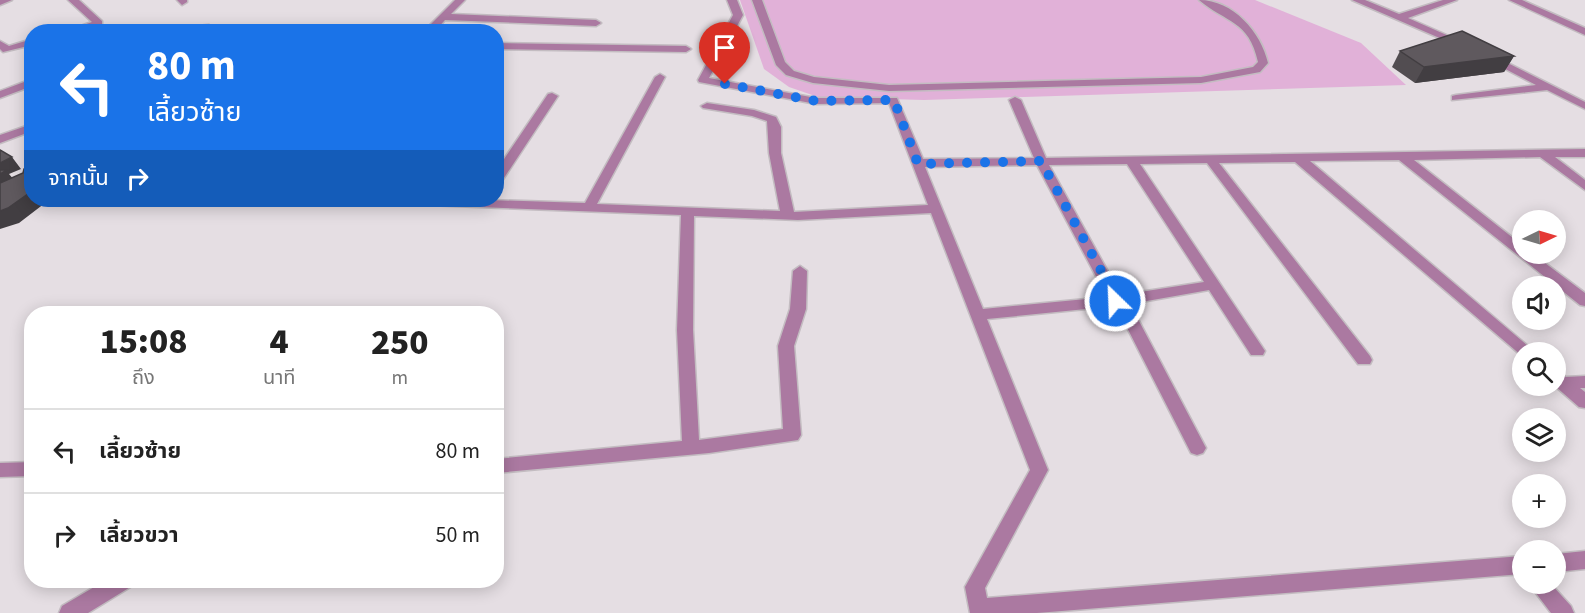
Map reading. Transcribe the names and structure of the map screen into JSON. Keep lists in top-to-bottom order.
{
  "north": "right",
  "page": {
    "turn": ["80 m", "เลี้ยวซ้าย"],
    "then": "จากนั้น",
    "map_buttons": ["+", "−"],
    "eta": [
      "15:08",
      "ถึง",
      "4",
      "นาที",
      "250",
      "m"
    ],
    "list": [
      {
        "name": "เลี้ยวซ้าย",
        "value": "80 m"
      },
      {
        "name": "เลี้ยวขวา",
        "value": "50 m"
      }
    ]
  }
}
